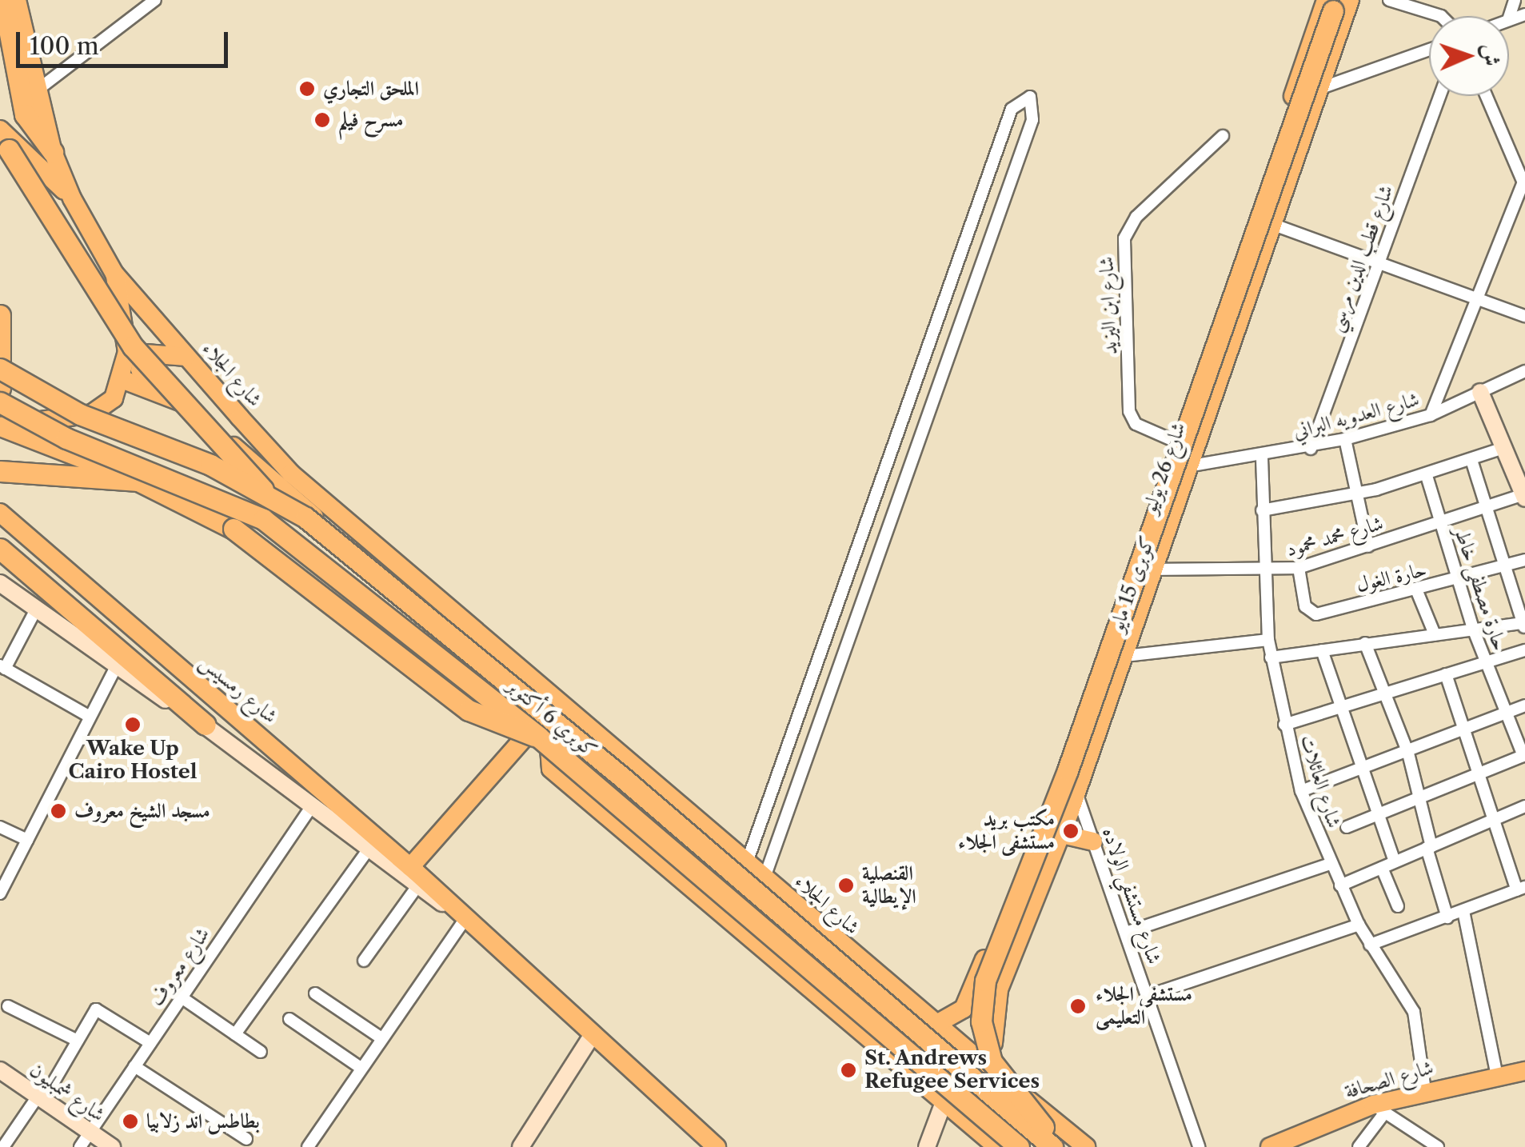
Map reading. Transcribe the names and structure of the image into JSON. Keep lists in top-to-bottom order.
{
  "streets": {
    "highway": ["كوبرى 15 مايو", "كوبري 6 أكتوبر"],
    "main road": [
      "شارع الجلاء",
      "شارع 26 يوليو",
      "شارع رمسيس",
      "شارع الصحافة",
      "شارع شمبليون"
    ],
    "street": [
      "شارع قطب الدين مرسي",
      "شارع ابن اليزيد",
      "شارع العدويه البراني",
      "شارع محمد محمود",
      "حارة الغول",
      "حارة مصطفى خاطر",
      "شارع العائلات",
      "شارع مستشفي الولاده",
      "شارع معروف"
    ]
  },
  "crossings": [
    ["شارع قطب الدين مرسي", "شارع العدويه البراني"],
    ["شارع ابن اليزيد", "شارع 26 يوليو"],
    ["شارع الجلاء", "شارع 26 يوليو"],
    ["شارع العدويه البراني", "شارع 26 يوليو"],
    ["شارع العدويه البراني", "شارع العائلات"],
    ["شارع 26 يوليو", "شارع محمد محمود"],
    ["شارع 26 يوليو", "شارع مستشفي الولاده"],
    ["شارع محمد محمود", "حارة الغول"],
    ["شارع محمد محمود", "حارة مصطفى خاطر"],
    ["شارع محمد محمود", "شارع العائلات"],
    ["حارة الغول", "حارة مصطفى خاطر"],
    ["شارع رمسيس", "شارع معروف"],
    ["شارع العائلات", "شارع الصحافة"],
    ["شارع معروف", "شارع شمبليون"]
  ],
  "places": [
    "الملحق التجاري",
    "مسرح فيلم",
    "Wake Up Cairo Hostel",
    "مسجد الشيخ معروف",
    "مكتب بريد مستشفى الجلاء",
    "القنصلية الإيطالية",
    "مستشفى الجلاء التعليمى",
    "St. Andrews Refugee Services",
    "بطاطس اند زلابيا"
  ],
  "scale_bar": "100 m",
  "north": "right"
}
